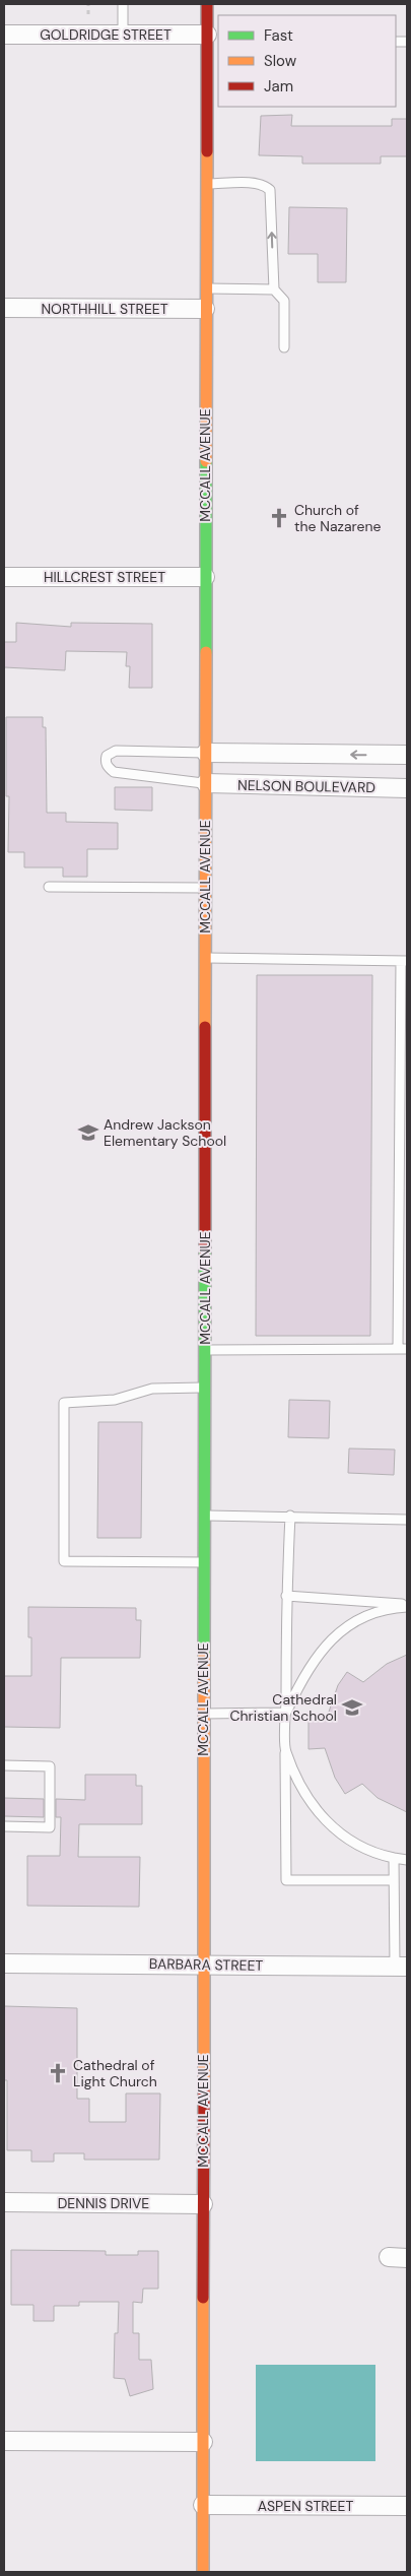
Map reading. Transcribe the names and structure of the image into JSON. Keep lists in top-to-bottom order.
{
  "streets": {
    "main road": ["MCCALL AVENUE"],
    "street": [
      "GOLDRIDGE STREET",
      "NORTHHILL STREET",
      "HILLCREST STREET",
      "NELSON BOULEVARD",
      "BARBARA STREET",
      "DENNIS DRIVE",
      "ASPEN STREET"
    ]
  },
  "crossings": [
    ["GOLDRIDGE STREET", "MCCALL AVENUE"],
    ["NORTHHILL STREET", "MCCALL AVENUE"],
    ["MCCALL AVENUE", "HILLCREST STREET"],
    ["MCCALL AVENUE", "NELSON BOULEVARD"],
    ["MCCALL AVENUE", "BARBARA STREET"],
    ["MCCALL AVENUE", "DENNIS DRIVE"],
    ["MCCALL AVENUE", "ASPEN STREET"]
  ],
  "places": {
    "church": ["Church of the Nazarene", "Cathedral of Light Church"],
    "school or university": ["Andrew Jackson Elementary School", "Cathedral Christian School"]
  },
  "legend": ["Fast", "Slow", "Jam"]
}
